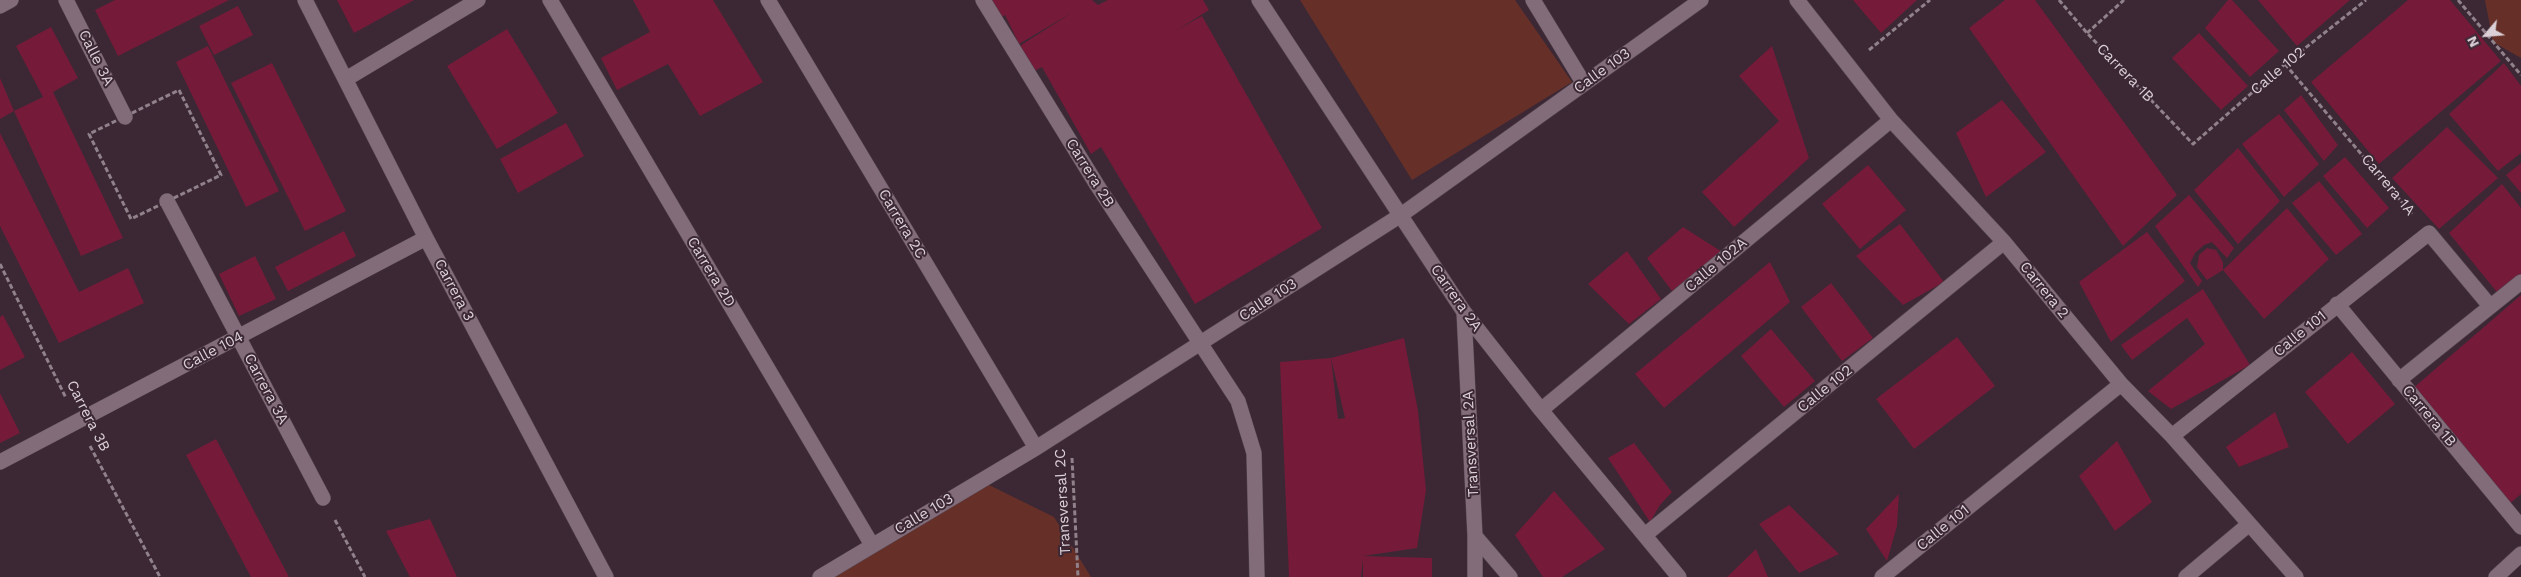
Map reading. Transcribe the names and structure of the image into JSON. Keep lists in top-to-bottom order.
{
  "streets": {
    "street": [
      "Calle 3A",
      "Calle 103",
      "Calle 102",
      "Carrera 1B",
      "Carrera 2B",
      "Carrera 2C",
      "Calle 102A",
      "Carrera 2D",
      "Carrera 3",
      "Carrera 2",
      "Carrera 2A",
      "Calle 101",
      "Calle 104",
      "Carrera 3A",
      "Transversal 2A"
    ],
    "path": ["Carrera 1A", "Carrera 3B", "Transversal 2C"]
  },
  "crossings": [
    ["Calle 103", "Carrera 2B"],
    ["Calle 103", "Carrera 2C"],
    ["Calle 103", "Carrera 2D"],
    ["Calle 103", "Carrera 2A"],
    ["Calle 103", "Transversal 2C"],
    ["Calle 102", "Carrera 1B"],
    ["Calle 102", "Carrera 1A"],
    ["Calle 102", "Carrera 2"],
    ["Calle 102", "Carrera 2A"],
    ["Carrera 1B", "Calle 101"],
    ["Carrera 1A", "Calle 101"],
    ["Calle 102A", "Carrera 2"],
    ["Calle 102A", "Carrera 2A"],
    ["Carrera 3", "Calle 104"],
    ["Carrera 2", "Calle 101"],
    ["Carrera 2A", "Transversal 2A"],
    ["Calle 104", "Carrera 3A"],
    ["Calle 104", "Carrera 3B"]
  ],
  "north": "bottom left"
}
